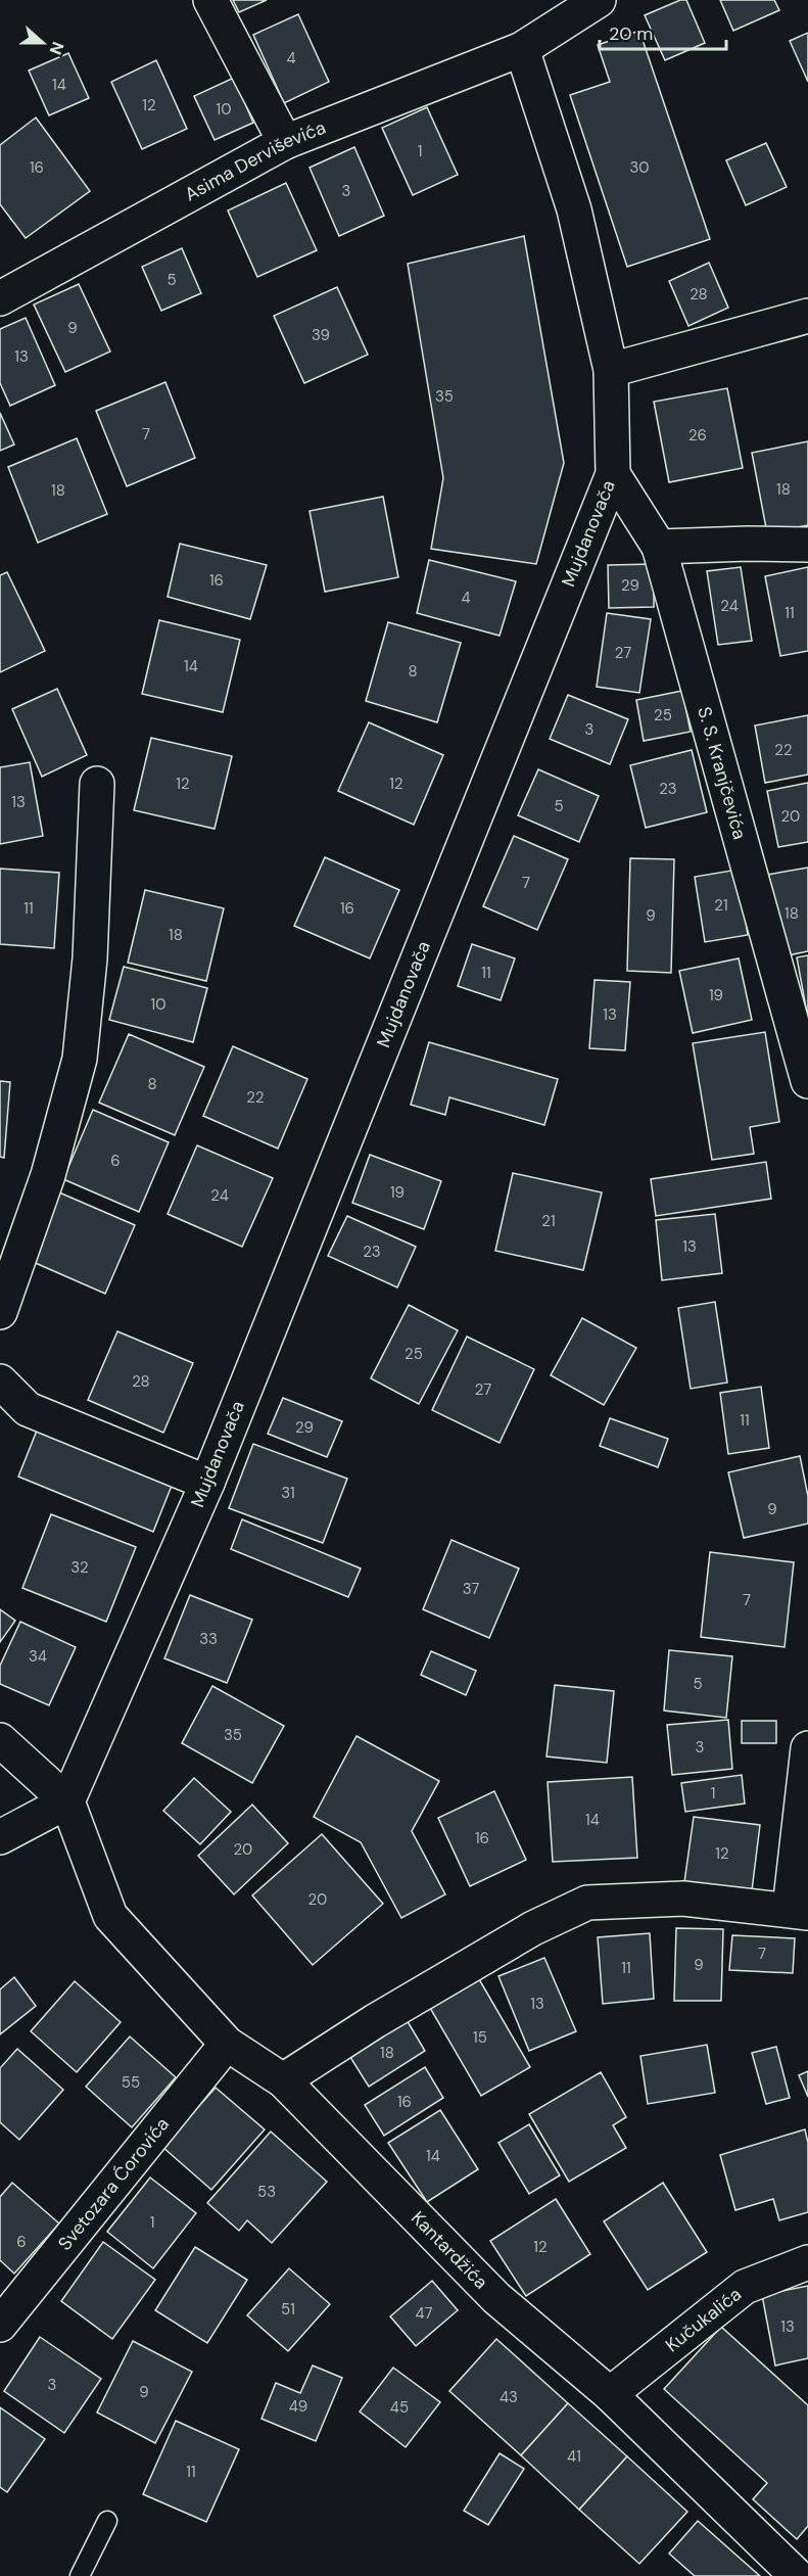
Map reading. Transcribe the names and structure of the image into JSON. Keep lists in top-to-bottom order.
{
  "streets": {
    "street": [
      "Asima Derviševića",
      "Mujdanovača",
      "S. S. Kranjčevića",
      "Svetozara Ćorovića",
      "Kantardžića",
      "Kučukalića"
    ]
  },
  "crossings": [
    ["Asima Derviševića", "Mujdanovača"],
    ["Mujdanovača", "S. S. Kranjčevića"],
    ["Mujdanovača", "Kantardžića"],
    ["Svetozara Ćorovića", "Kantardžića"],
    ["Kantardžića", "Kučukalića"]
  ],
  "house_numbers": [
    "4",
    "14",
    "12",
    "10",
    "1",
    "16",
    "30",
    "3",
    "5",
    "28",
    "9",
    "39",
    "13",
    "35",
    "7",
    "26",
    "18",
    "18",
    "16",
    "29",
    "4",
    "24",
    "11",
    "27",
    "14",
    "8",
    "25",
    "3",
    "22",
    "12",
    "12",
    "23",
    "13",
    "5",
    "20",
    "7",
    "21",
    "11",
    "16",
    "18",
    "9",
    "18",
    "11",
    "19",
    "10",
    "13",
    "8",
    "22",
    "6",
    "19",
    "24",
    "21",
    "13",
    "23",
    "25",
    "28",
    "27",
    "11",
    "29",
    "31",
    "9",
    "32",
    "37",
    "7",
    "33",
    "34",
    "5",
    "35",
    "3",
    "1",
    "14",
    "16",
    "20",
    "12",
    "20",
    "7",
    "9",
    "11",
    "13",
    "15",
    "18",
    "55",
    "16",
    "14",
    "53",
    "1",
    "6",
    "12",
    "51",
    "47",
    "13",
    "3",
    "9",
    "43",
    "49",
    "45",
    "41",
    "11"
  ],
  "scale_bar": "20 m",
  "north": "right"
}
